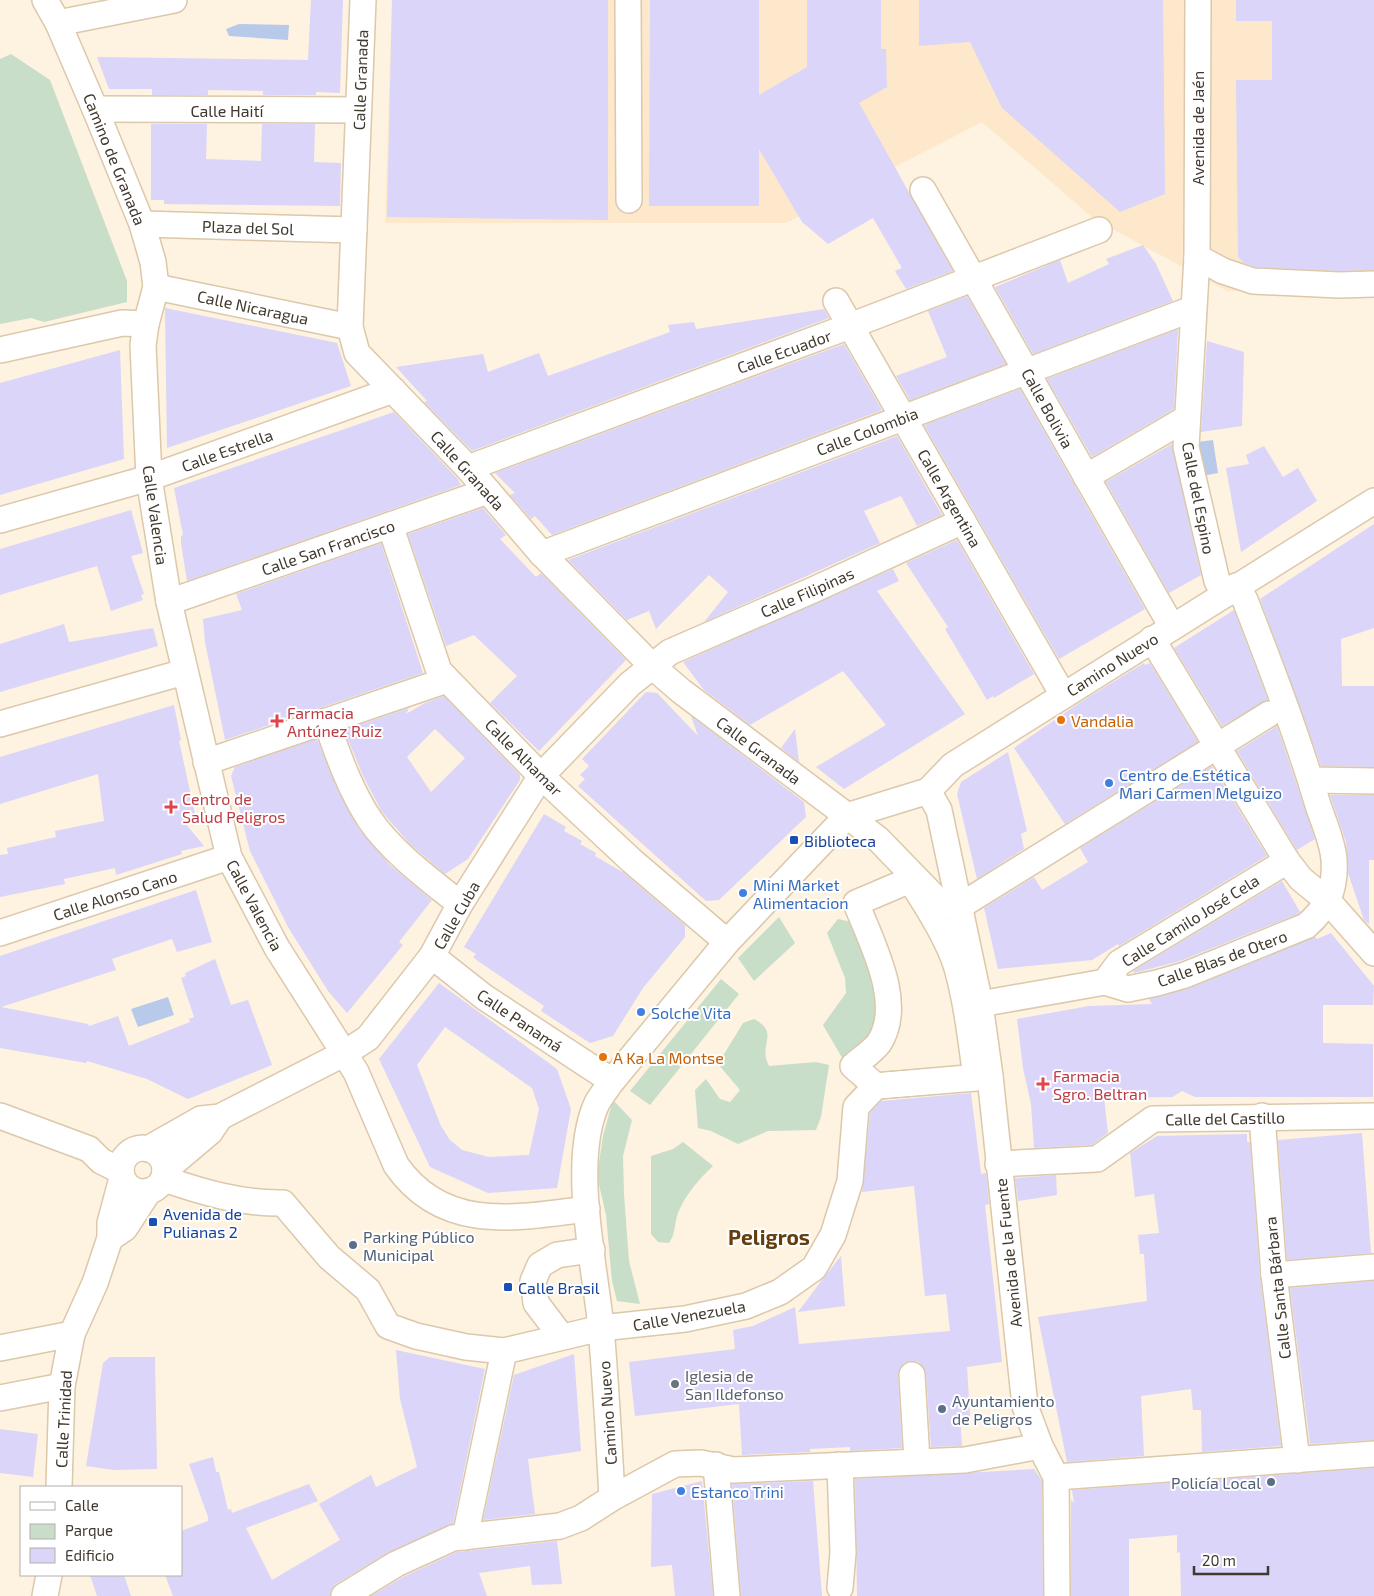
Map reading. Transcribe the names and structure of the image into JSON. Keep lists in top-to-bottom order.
{
  "streets": {
    "street": [
      "Calle Granada",
      "Calle Haití",
      "Avenida de Jaén",
      "Camino de Granada",
      "Plaza del Sol",
      "Calle Nicaragua",
      "Calle Ecuador",
      "Calle Bolivia",
      "Calle Colombia",
      "Calle Estrella",
      "Calle Argentina",
      "Calle del Espino",
      "Calle Valencia",
      "Calle San Francisco",
      "Calle Filipinas",
      "Camino Nuevo",
      "Calle Alhamar",
      "Calle Alonso Cano",
      "Calle Cuba",
      "Calle Camilo José Cela",
      "Calle Blas de Otero",
      "Calle Panamá",
      "Calle del Castillo",
      "Avenida de la Fuente",
      "Calle Santa Bárbara",
      "Calle Venezuela",
      "Calle Trinidad"
    ]
  },
  "crossings": [
    ["Calle Granada", "Calle Haití"],
    ["Calle Granada", "Plaza del Sol"],
    ["Calle Granada", "Calle Nicaragua"],
    ["Calle Granada", "Calle Ecuador"],
    ["Calle Granada", "Calle Colombia"],
    ["Calle Granada", "Calle Estrella"],
    ["Calle Granada", "Calle San Francisco"],
    ["Calle Granada", "Calle Filipinas"],
    ["Calle Granada", "Camino Nuevo"],
    ["Calle Granada", "Calle Cuba"],
    ["Calle Haití", "Camino de Granada"],
    ["Avenida de Jaén", "Calle Colombia"],
    ["Avenida de Jaén", "Calle del Espino"],
    ["Camino de Granada", "Plaza del Sol"],
    ["Camino de Granada", "Calle Nicaragua"],
    ["Camino de Granada", "Calle Valencia"],
    ["Calle Ecuador", "Calle Bolivia"],
    ["Calle Ecuador", "Calle Argentina"],
    ["Calle Bolivia", "Calle Colombia"],
    ["Calle Bolivia", "Calle del Espino"],
    ["Calle Bolivia", "Camino Nuevo"],
    ["Calle Bolivia", "Calle Camilo José Cela"],
    ["Calle Bolivia", "Calle Blas de Otero"],
    ["Calle Colombia", "Calle Argentina"],
    ["Calle Colombia", "Calle del Espino"],
    ["Calle Estrella", "Calle Valencia"],
    ["Calle Argentina", "Calle Filipinas"],
    ["Calle Argentina", "Camino Nuevo"],
    ["Calle del Espino", "Camino Nuevo"],
    ["Calle del Espino", "Calle Blas de Otero"],
    ["Calle Valencia", "Calle San Francisco"],
    ["Calle Valencia", "Calle Alonso Cano"],
    ["Calle Valencia", "Calle Cuba"],
    ["Calle San Francisco", "Calle Alhamar"],
    ["Calle Filipinas", "Calle Cuba"],
    ["Camino Nuevo", "Avenida de la Fuente"],
    ["Camino Nuevo", "Calle Venezuela"],
    ["Calle Alhamar", "Calle Cuba"],
    ["Calle Cuba", "Calle Panamá"],
    ["Calle Cuba", "Calle Trinidad"],
    ["Calle Camilo José Cela", "Calle Blas de Otero"],
    ["Calle del Castillo", "Avenida de la Fuente"],
    ["Calle del Castillo", "Calle Santa Bárbara"]
  ],
  "districts": ["Peligros"],
  "places": {
    "other": [
      "Vandalia",
      "Centro de Estética Mari Carmen Melguizo",
      "Mini Market Alimentacion",
      "Solche Vita",
      "A Ka La Montse",
      "Parking Público Municipal",
      "Iglesia de San Ildefonso",
      "Ayuntamiento de Peligros",
      "Policía Local",
      "Estanco Trini"
    ],
    "health": ["Farmacia Antúnez Ruiz", "Centro de Salud Peligros", "Farmacia Sgro. Beltran"],
    "transit": ["Biblioteca", "Avenida de Pulianas 2", "Calle Brasil"]
  },
  "legend": ["Calle", "Parque", "Edificio"],
  "scale_bar": "20 m"
}
